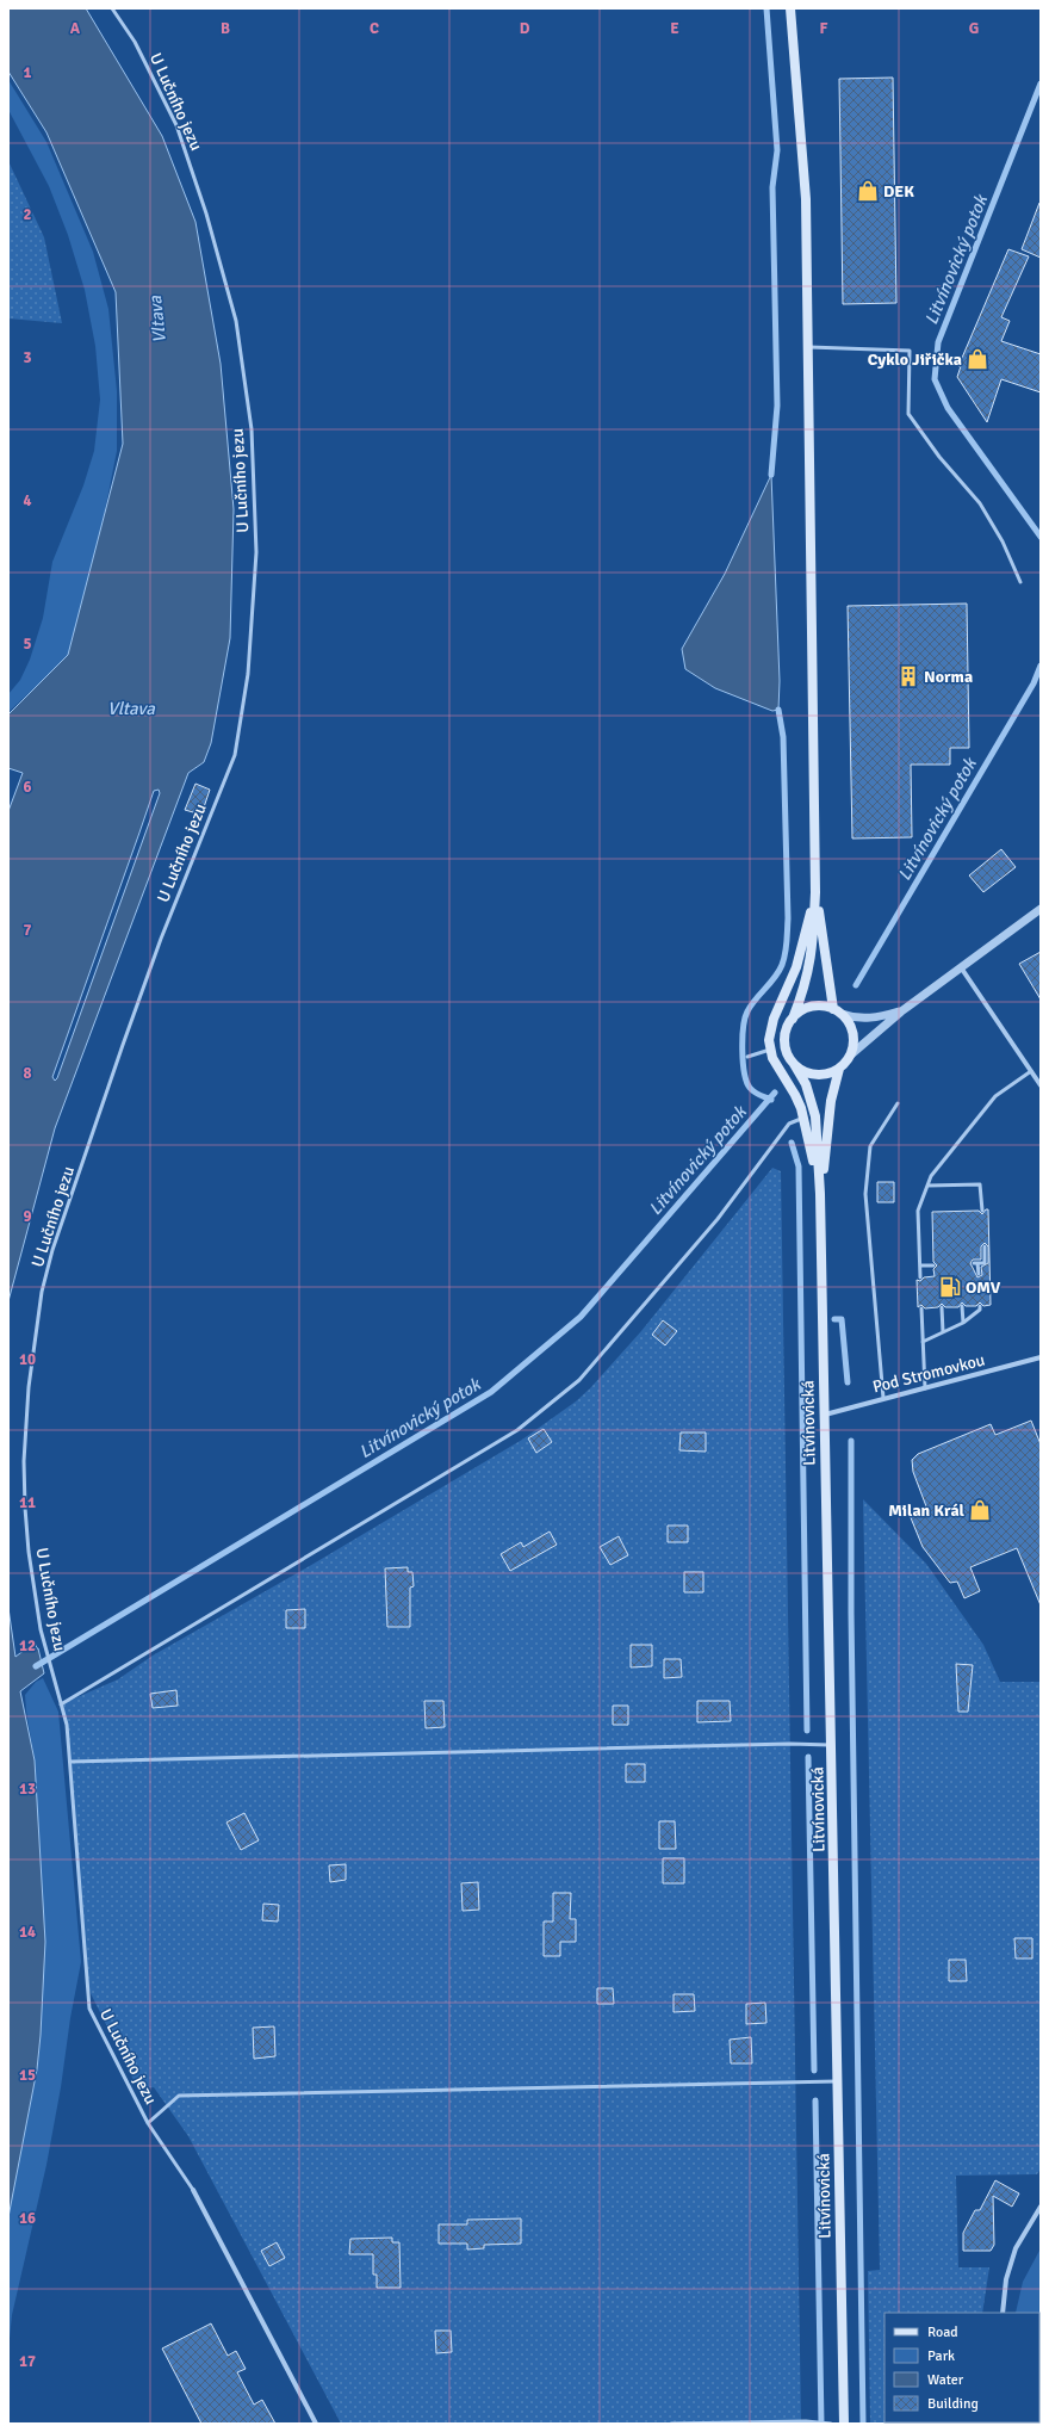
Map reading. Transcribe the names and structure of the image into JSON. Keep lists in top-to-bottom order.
{
  "streets": {
    "main road": ["Litvínovická"],
    "street": ["U Lučního jezu", "Pod Stromovkou"]
  },
  "crossings": [
    ["Pod Stromovkou", "Litvínovická"]
  ],
  "water": ["Litvínovický potok", "Vltava"],
  "places": {
    "shop": ["DEK", "Cyklo Jiřička", "Milan Král"],
    "building": ["Norma"],
    "fuel station": ["OMV"]
  },
  "legend": [
    "Road",
    "Park",
    "Water",
    "Building"
  ],
  "grid": {
    "columns": [
      "A",
      "B",
      "C",
      "D",
      "E",
      "F",
      "G"
    ],
    "rows": [
      "1",
      "2",
      "3",
      "4",
      "5",
      "6",
      "7",
      "8",
      "9",
      "10",
      "11",
      "12",
      "13",
      "14",
      "15",
      "16",
      "17"
    ]
  }
}
